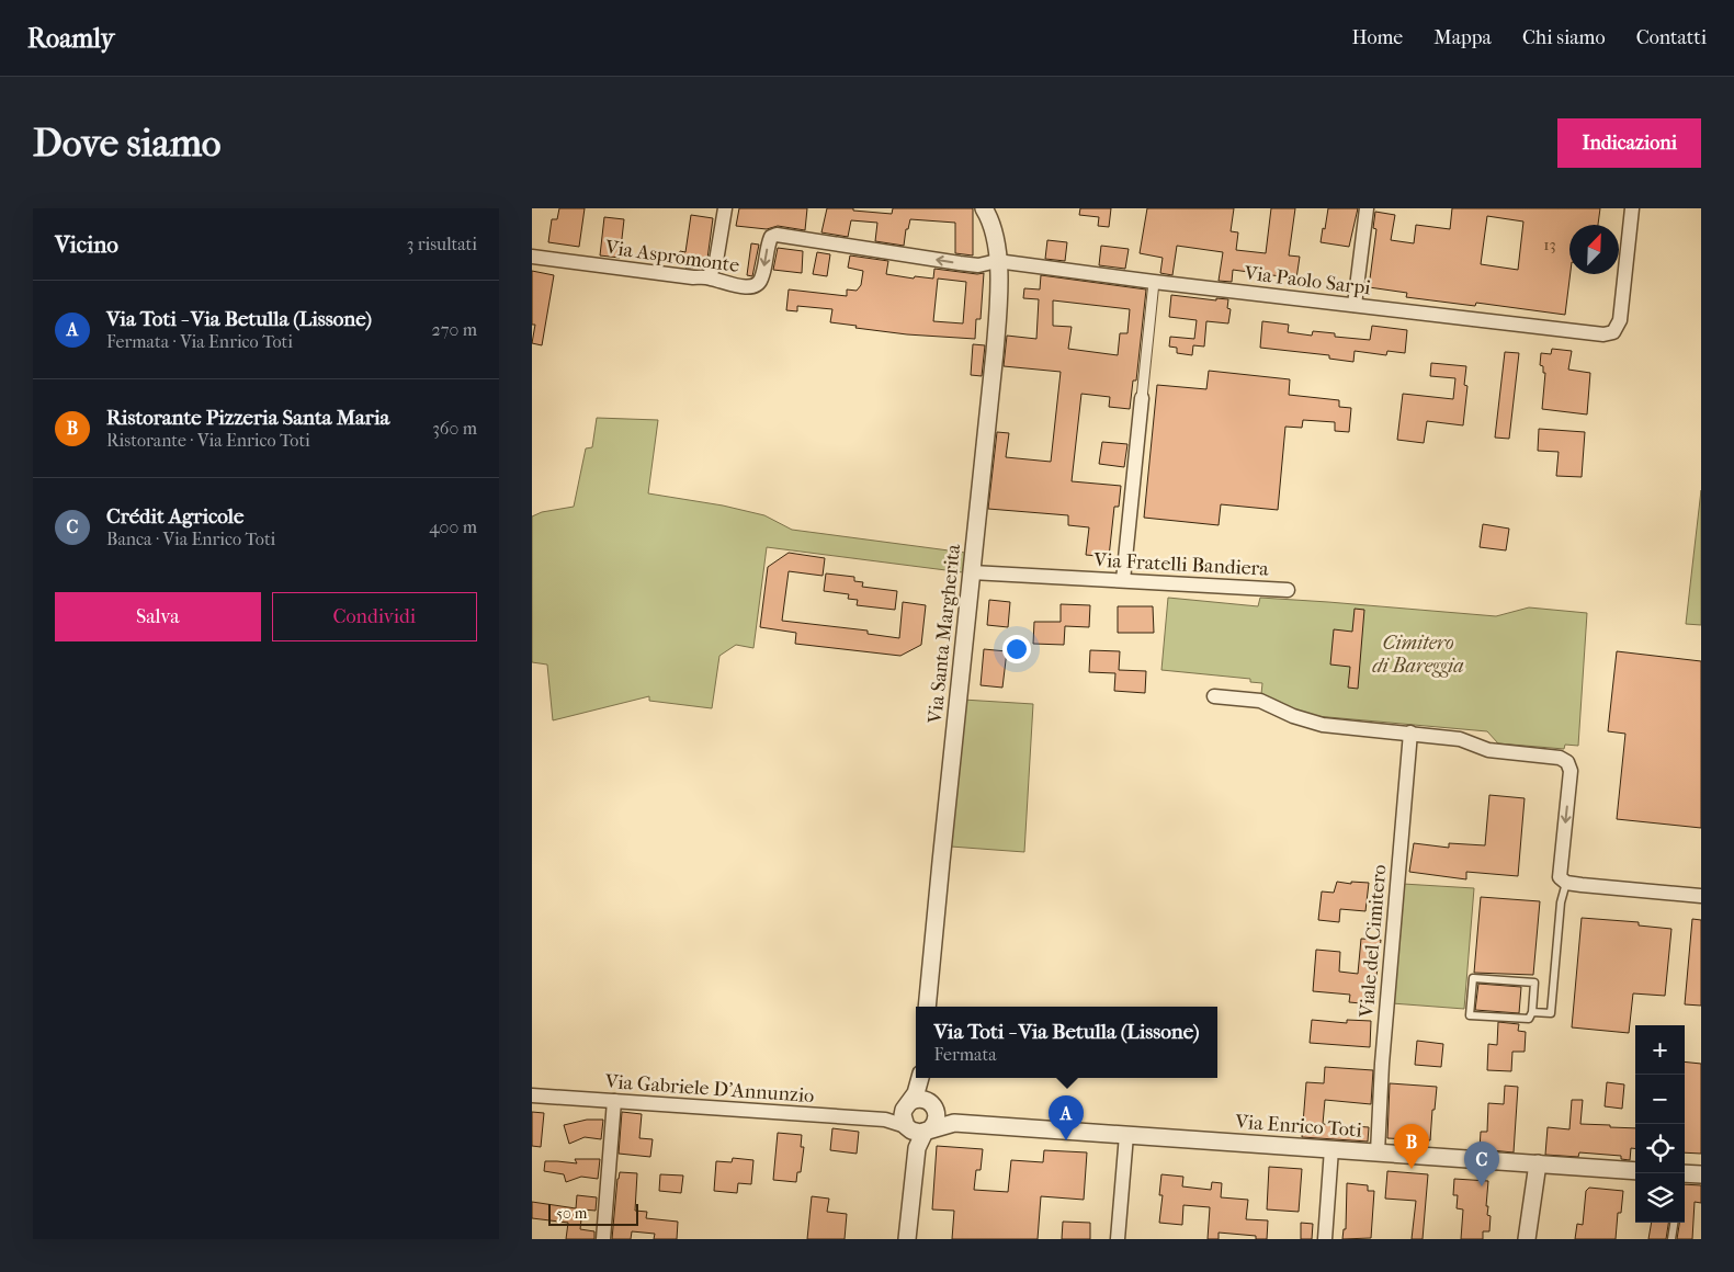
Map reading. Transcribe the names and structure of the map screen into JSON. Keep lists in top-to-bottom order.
{
  "streets": {
    "street": [
      "Via Aspromonte",
      "Via Paolo Sarpi",
      "Via Fratelli Bandiera",
      "Via Santa Margherita",
      "Viale del Cimitero",
      "Via Gabriele D'Annunzio",
      "Via Enrico Toti"
    ]
  },
  "crossings": [
    ["Via Aspromonte", "Via Paolo Sarpi"],
    ["Via Aspromonte", "Via Santa Margherita"],
    ["Via Paolo Sarpi", "Via Santa Margherita"],
    ["Via Fratelli Bandiera", "Via Santa Margherita"],
    ["Viale del Cimitero", "Via Enrico Toti"],
    ["Via Gabriele D'Annunzio", "Via Enrico Toti"]
  ],
  "one_way": ["Via Aspromonte"],
  "parks": ["Cimitero di Bareggia"],
  "house_numbers": ["13"],
  "scale_bar": "50 m",
  "north": "top right",
  "page": {
    "header": "Roamly",
    "nav": [
      "Home",
      "Mappa",
      "Chi siamo",
      "Contatti"
    ],
    "buttons": [
      "Indicazioni",
      ["Salva", "Condividi"]
    ],
    "title": "Dove siamo",
    "heading": ["Vicino", "3 risultati"],
    "list": [
      {
        "mark": "A",
        "name": "Via Toti - Via Betulla (Lissone)",
        "note": "Fermata · Via Enrico Toti",
        "value": "270 m"
      },
      {
        "mark": "B",
        "name": "Ristorante Pizzeria Santa Maria",
        "note": "Ristorante · Via Enrico Toti",
        "value": "360 m"
      },
      {
        "mark": "C",
        "name": "Crédit Agricole",
        "note": "Banca · Via Enrico Toti",
        "value": "400 m"
      }
    ],
    "popup": ["Via Toti - Via Betulla (Lissone)", "Fermata"],
    "map_buttons": ["+", "−"],
    "pins": ["A", "B", "C"],
    "scale": "50 m"
  }
}
